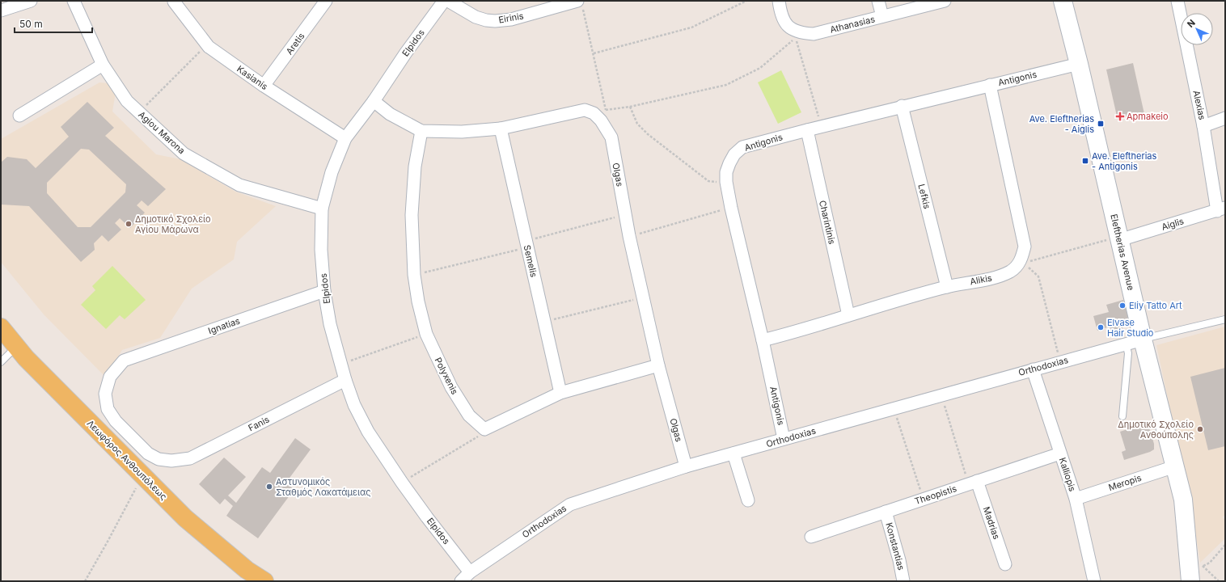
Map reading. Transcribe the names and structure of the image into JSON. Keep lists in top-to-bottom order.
{
  "streets": {
    "main road": ["Eleftherias Avenue", "Λεωφόρος Ανθουπόλεως"],
    "street": [
      "Eirinis",
      "Athanasias",
      "Elpidos",
      "Aretis",
      "Kasianis",
      "Antigonis",
      "Alexias",
      "Agiou Marona",
      "Olgas",
      "Lefkis",
      "Charintinis",
      "Aiglis",
      "Semelis",
      "Alikis",
      "Ignatias",
      "Orthodoxias",
      "Polyxenis",
      "Fanis",
      "Kalliopis",
      "Meropis",
      "Theopistis",
      "Madrias",
      "Konstantias"
    ]
  },
  "crossings": [
    ["Elpidos", "Kasianis"],
    ["Elpidos", "Agiou Marona"],
    ["Elpidos", "Olgas"],
    ["Elpidos", "Ignatias"],
    ["Elpidos", "Orthodoxias"],
    ["Elpidos", "Fanis"],
    ["Aretis", "Kasianis"],
    ["Antigonis", "Lefkis"],
    ["Antigonis", "Charintinis"],
    ["Antigonis", "Eleftherias Avenue"],
    ["Antigonis", "Alikis"],
    ["Antigonis", "Orthodoxias"],
    ["Alexias", "Aiglis"],
    ["Olgas", "Semelis"],
    ["Olgas", "Orthodoxias"],
    ["Olgas", "Polyxenis"],
    ["Lefkis", "Alikis"],
    ["Charintinis", "Alikis"],
    ["Aiglis", "Eleftherias Avenue"],
    ["Eleftherias Avenue", "Orthodoxias"],
    ["Eleftherias Avenue", "Meropis"],
    ["Ignatias", "Fanis"],
    ["Orthodoxias", "Kalliopis"],
    ["Kalliopis", "Meropis"],
    ["Kalliopis", "Theopistis"],
    ["Theopistis", "Madrias"],
    ["Theopistis", "Konstantias"]
  ],
  "places": {
    "health": ["Apmakeio"],
    "transit": ["Ave. Eleftherias - Aiglis", "Ave. Eleftherias - Antigonis"],
    "other": [
      "Δημοτικό Σχολείο Αγίου Μάρωνα",
      "Eliy Tatto Art",
      "Elvase Hair Studio",
      "Δημοτικό Σχολείο Ανθούπολης",
      "Αστυνομικός Σταθμός Λακατάμειας"
    ]
  },
  "scale_bar": "50 m",
  "north": "top left"
}
